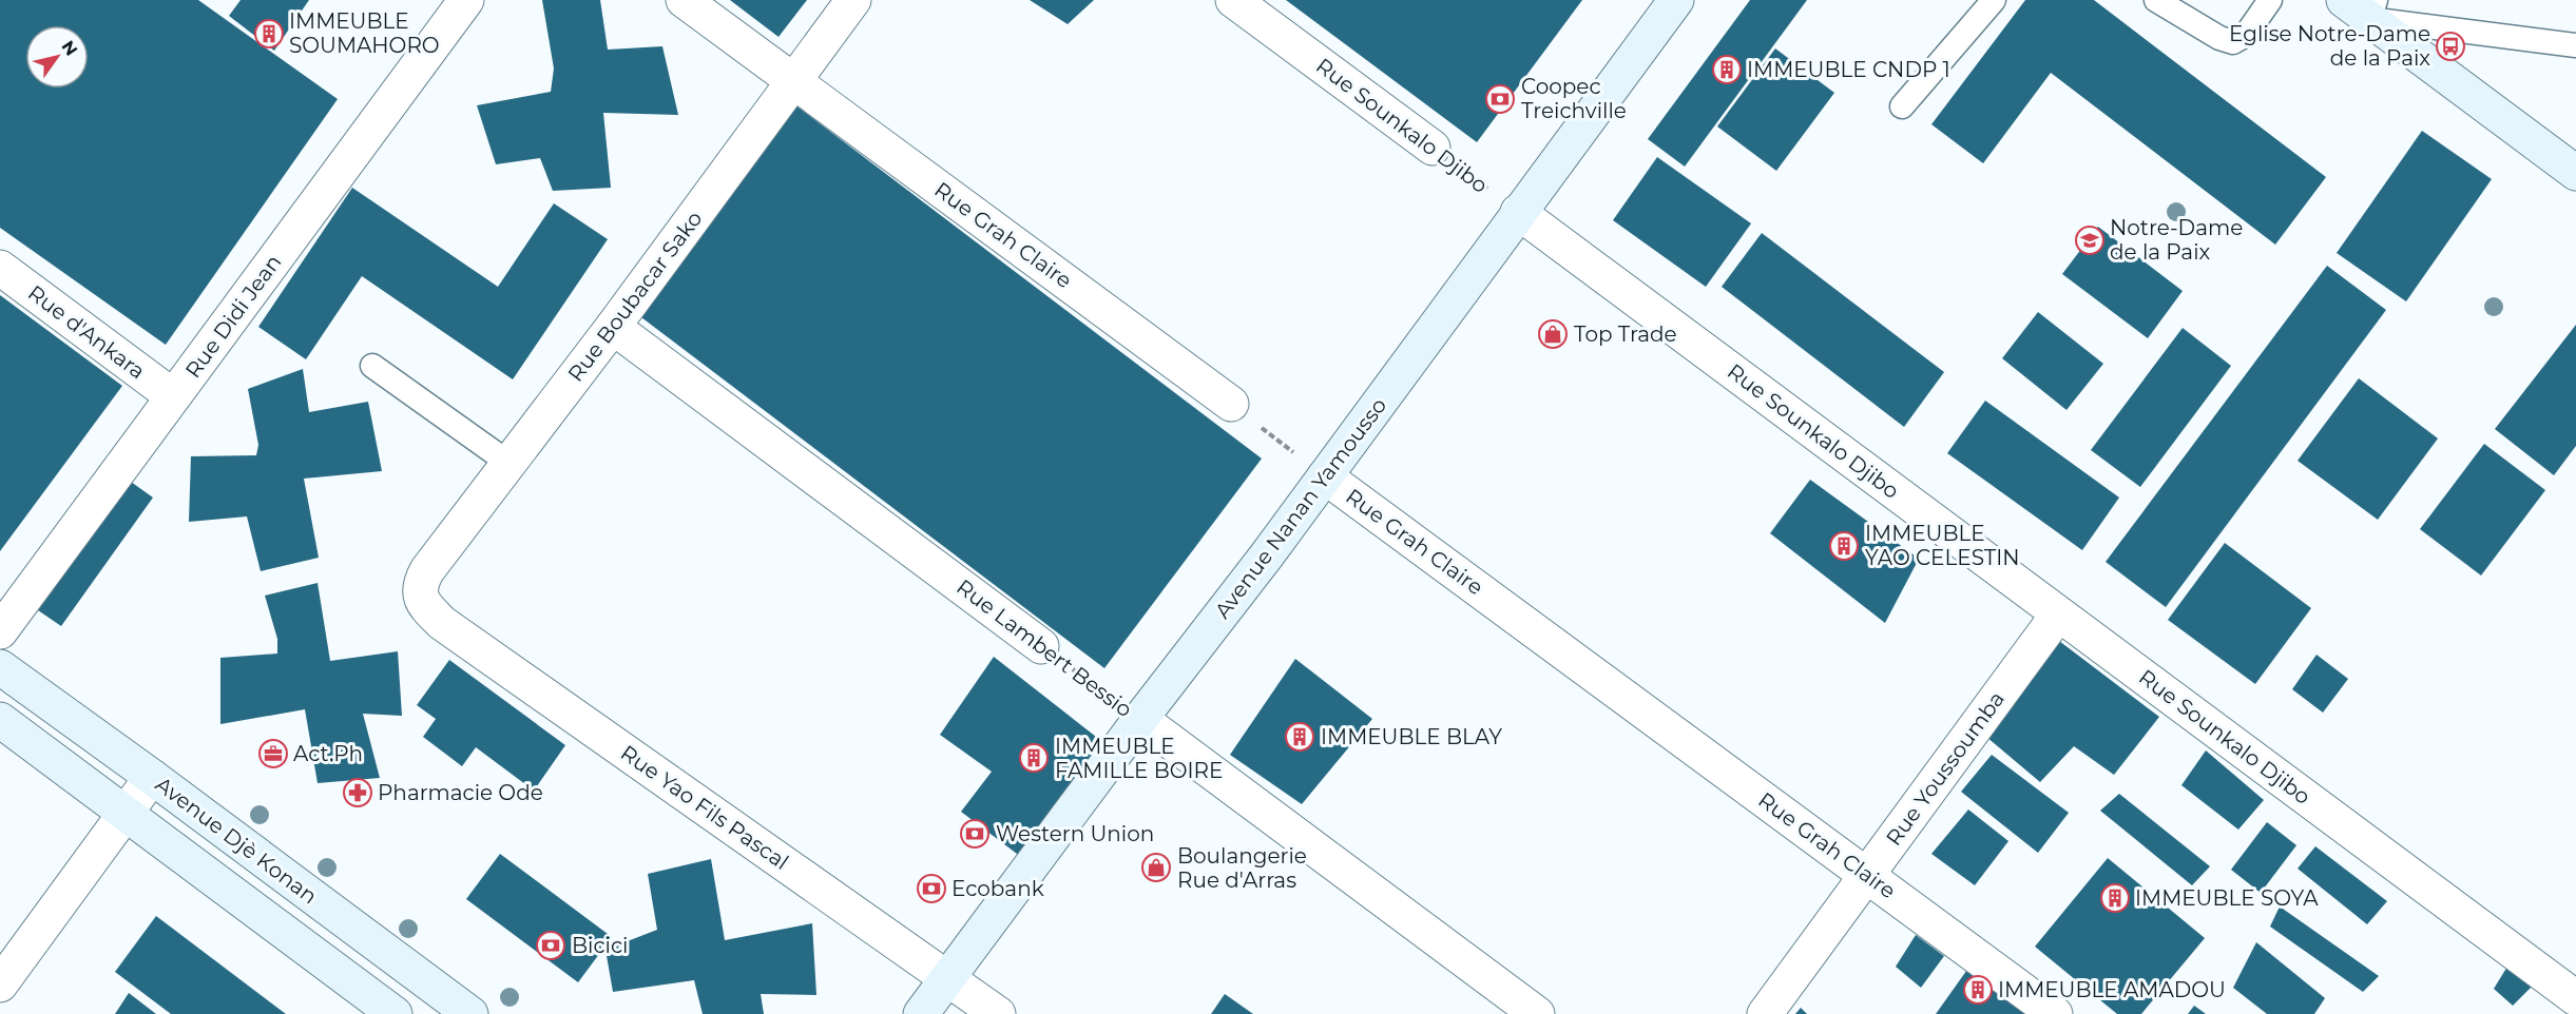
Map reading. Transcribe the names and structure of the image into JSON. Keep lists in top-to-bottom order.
{
  "streets": {
    "street": [
      "Rue Sounkalo Djibo",
      "Rue Grah Claire",
      "Rue Boubacar Sako",
      "Rue Didi Jean",
      "Rue d'Ankara",
      "Avenue Nanan Yamousso",
      "Rue Lambert Bessio",
      "Rue Youssoumba",
      "Rue Yao Fils Pascal",
      "Avenue Djè Konan"
    ]
  },
  "crossings": [
    ["Rue Sounkalo Djibo", "Avenue Nanan Yamousso"],
    ["Rue Sounkalo Djibo", "Rue Youssoumba"],
    ["Rue Grah Claire", "Rue Boubacar Sako"],
    ["Rue Grah Claire", "Avenue Nanan Yamousso"],
    ["Rue Grah Claire", "Rue Youssoumba"],
    ["Rue Boubacar Sako", "Rue Lambert Bessio"],
    ["Rue Boubacar Sako", "Rue Yao Fils Pascal"],
    ["Rue Didi Jean", "Rue d'Ankara"],
    ["Avenue Nanan Yamousso", "Rue Lambert Bessio"],
    ["Avenue Nanan Yamousso", "Rue Yao Fils Pascal"]
  ],
  "places": {
    "building": [
      "IMMEUBLE SOUMAHORO",
      "IMMEUBLE CNDP 1",
      "IMMEUBLE YAO CELESTIN",
      "IMMEUBLE BLAY",
      "IMMEUBLE FAMILLE BOIRE",
      "IMMEUBLE SOYA",
      "IMMEUBLE AMADOU"
    ],
    "bus stop": ["Eglise Notre-Dame de la Paix"],
    "bank": [
      "Coopec Treichville",
      "Western Union",
      "Ecobank",
      "Bicici"
    ],
    "school or university": ["Notre-Dame de la Paix"],
    "shop": ["Top Trade", "Boulangerie Rue d'Arras"],
    "office": ["Act.Ph"],
    "pharmacy": ["Pharmacie Ode"]
  },
  "north": "top right"
}
